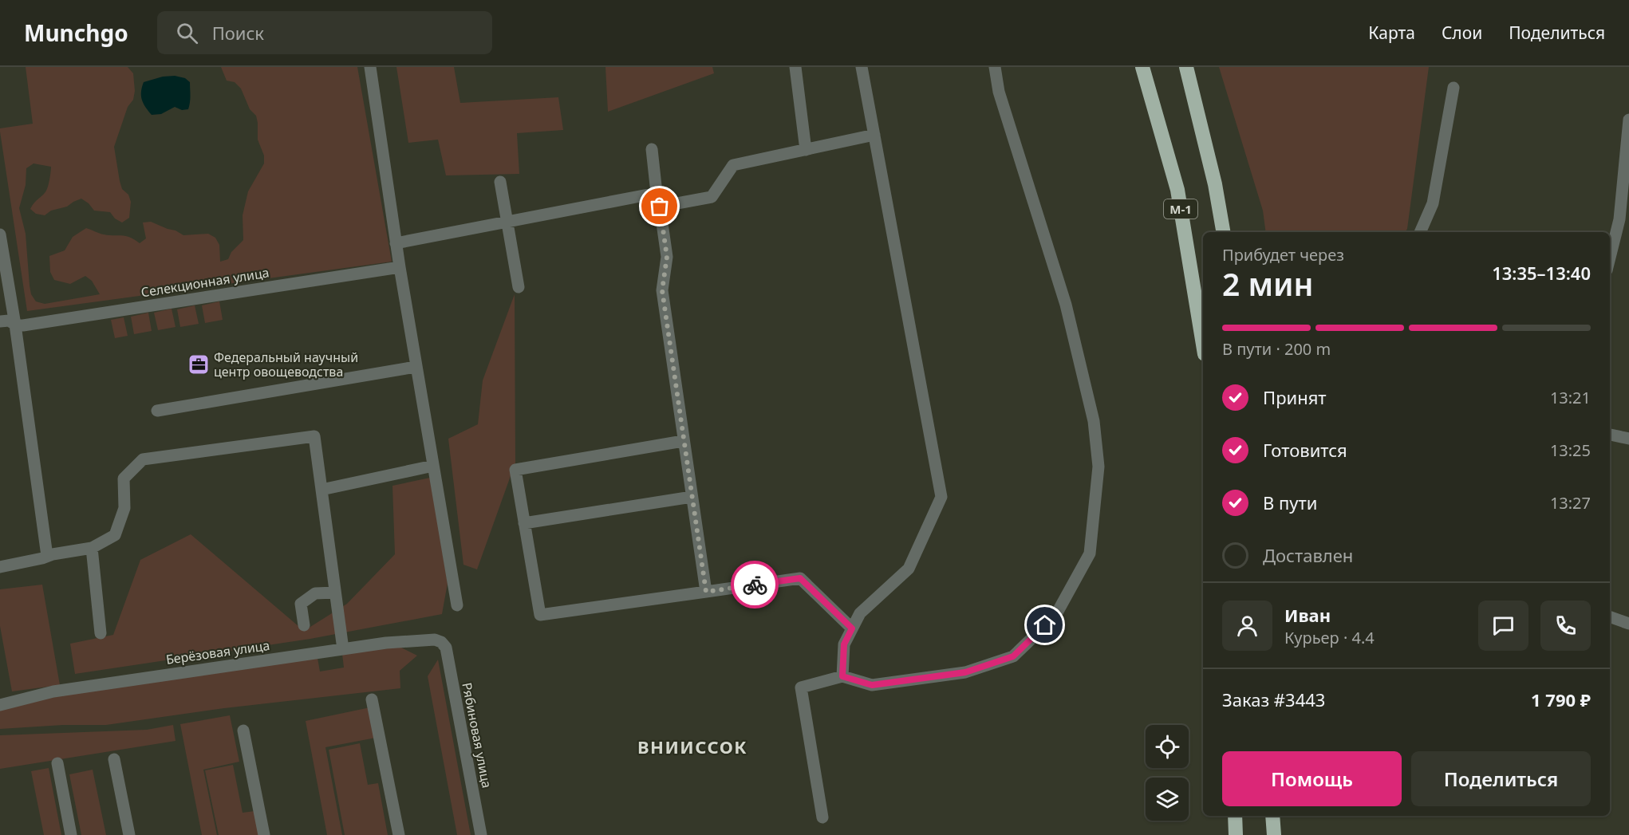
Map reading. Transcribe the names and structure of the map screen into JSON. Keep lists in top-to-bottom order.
{
  "streets": {
    "highway": ["М-1"],
    "street": ["Селекционная улица", "Берёзовая улица", "Рябиновая улица"]
  },
  "crossings": [
    ["Берёзовая улица", "Рябиновая улица"]
  ],
  "districts": ["ВНИИССОК"],
  "places": {
    "office": ["Федеральный научный центр овощеводства"]
  },
  "page": {
    "header": "Munchgo",
    "search": "Поиск",
    "nav": ["Карта", "Слои", "Поделиться"],
    "heading": ["2 мин", "Прибудет через", "13:35–13:40"],
    "panel": [
      "Иван",
      "Курьер · 4.4",
      "Заказ #3443",
      "1 790 ₽"
    ],
    "bar": "В пути · 200 m",
    "list": [
      ["Принят", "13:21"],
      ["Готовится", "13:25"],
      ["В пути", "13:27"],
      "Доставлен"
    ],
    "buttons": ["Помощь", "Поделиться"]
  }
}
